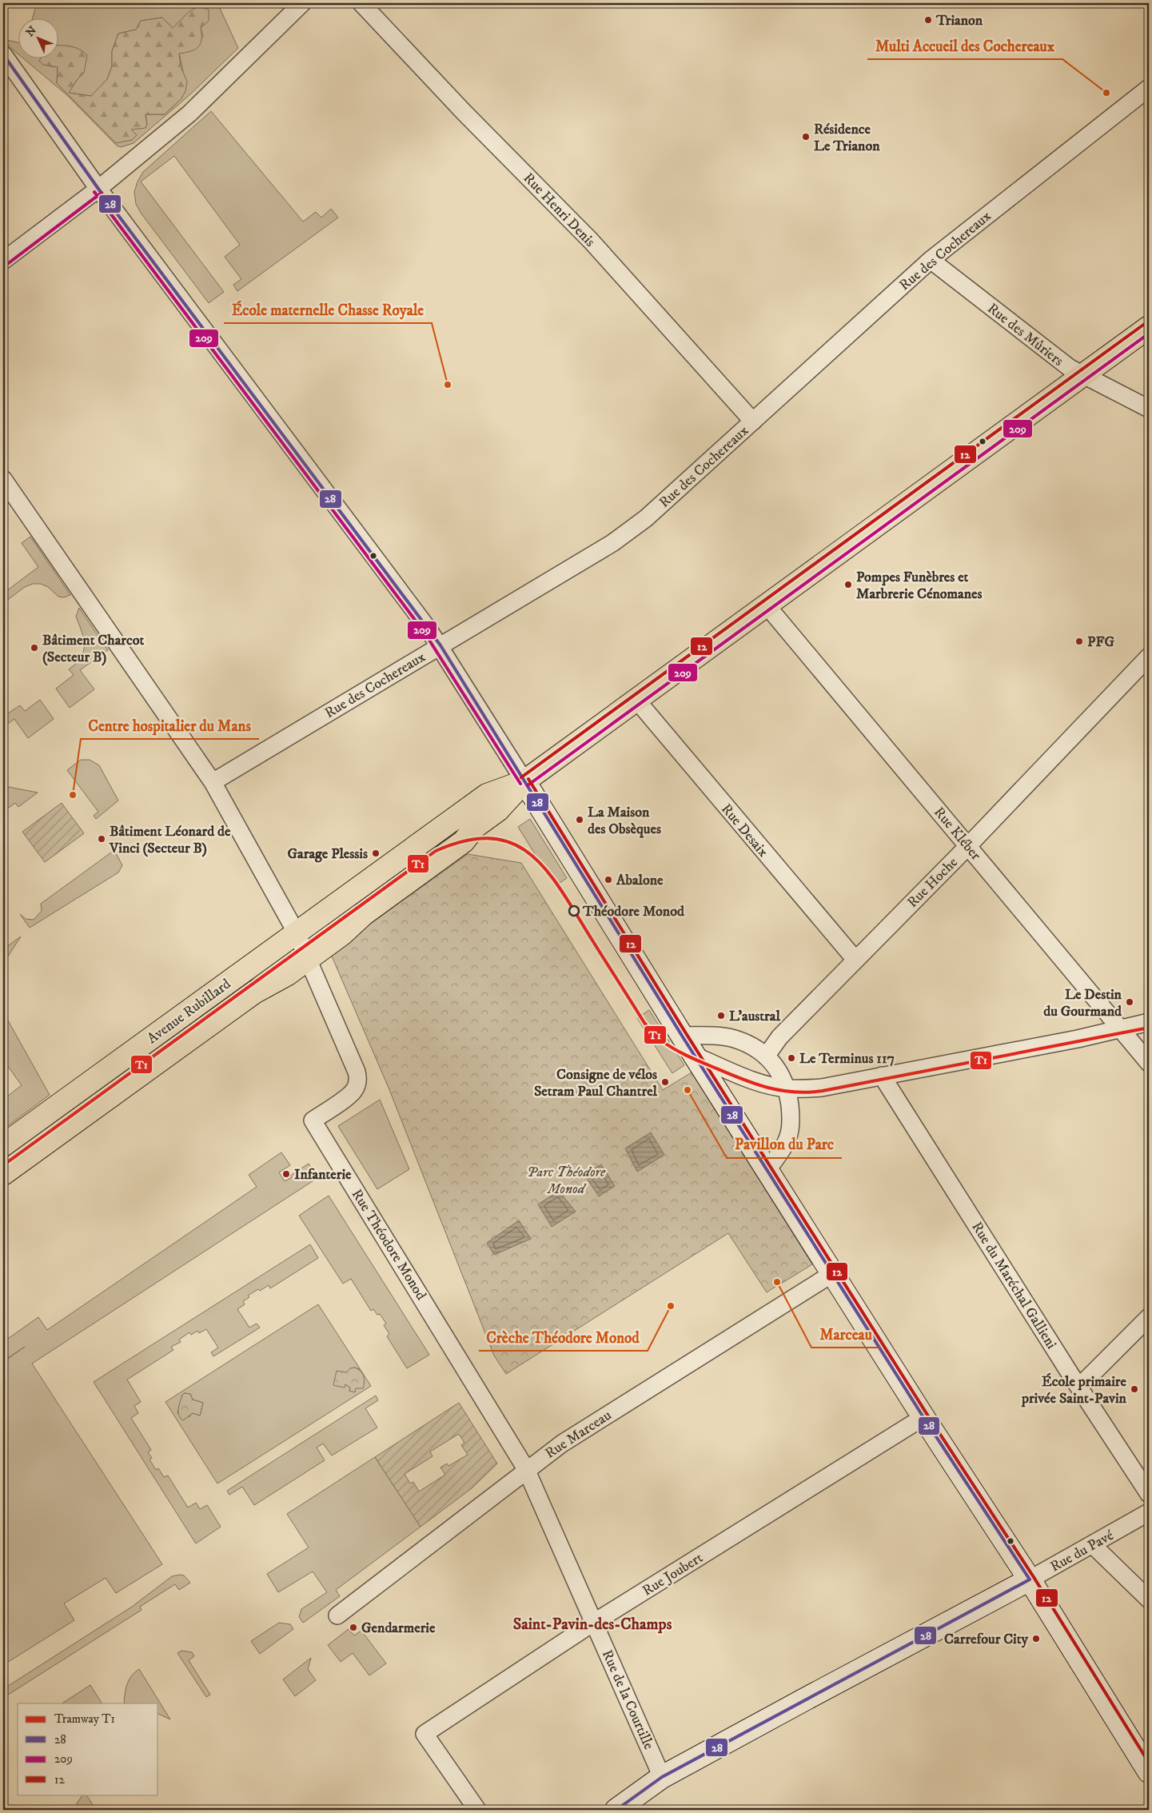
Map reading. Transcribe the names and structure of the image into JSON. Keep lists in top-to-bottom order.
{
  "streets": {
    "main road": ["Avenue Rubillard"],
    "street": [
      "Rue Henri Denis",
      "Rue des Cochereaux",
      "Rue des Mûriers",
      "Rue Desaix",
      "Rue Kléber",
      "Rue Hoche",
      "Rue Théodore Monod",
      "Rue du Maréchal Gallieni",
      "Rue Marceau",
      "Rue du Pavé",
      "Rue Joubert",
      "Rue de la Courtille"
    ]
  },
  "crossings": [
    ["Rue Henri Denis", "Rue des Cochereaux"],
    ["Rue des Cochereaux", "Rue des Mûriers"],
    ["Rue des Mûriers", "Avenue Rubillard"],
    ["Rue Desaix", "Rue Hoche"],
    ["Rue Desaix", "Avenue Rubillard"],
    ["Rue Kléber", "Rue Hoche"],
    ["Rue Kléber", "Avenue Rubillard"],
    ["Avenue Rubillard", "Rue Théodore Monod"],
    ["Rue Théodore Monod", "Rue Marceau"],
    ["Rue Théodore Monod", "Rue de la Courtille"],
    ["Rue Marceau", "Rue de la Courtille"],
    ["Rue du Pavé", "Rue de la Courtille"],
    ["Rue Joubert", "Rue de la Courtille"]
  ],
  "districts": ["Saint-Pavin-des-Champs"],
  "parks": ["Parc Théodore Monod"],
  "places": [
    "Trianon",
    "Multi Accueil des Cochereaux",
    "Résidence Le Trianon",
    "École maternelle Chasse Royale",
    "Pompes Funèbres et Marbrerie Cénomanes",
    "PFG",
    "Bâtiment Charcot (Secteur B)",
    "Centre hospitalier du Mans",
    "La Maison des Obsèques",
    "Bâtiment Léonard de Vinci (Secteur B)",
    "Garage Plessis",
    "Abalone",
    "Théodore Monod",
    "Le Destin du Gourmand",
    "L'austral",
    "Le Terminus 117",
    "Consigne de vélos Setram Paul Chantrel",
    "Pavillon du Parc",
    "Infanterie",
    "Marceau",
    "Crèche Théodore Monod",
    "École primaire privée Saint-Pavin",
    "Gendarmerie",
    "Carrefour City"
  ],
  "lines": [
    "transit line 28",
    "transit line 209",
    "transit line 12",
    "tram line T1"
  ],
  "legend": [
    "Tramway T1",
    "28",
    "209",
    "12"
  ],
  "north": "top left"
}
